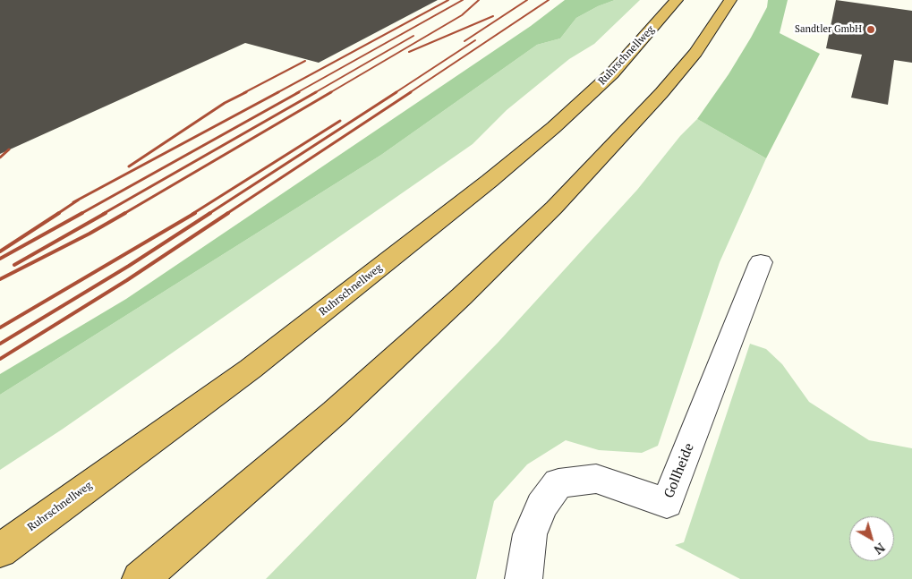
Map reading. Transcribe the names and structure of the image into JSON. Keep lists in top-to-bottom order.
{
  "streets": {
    "highway": ["Ruhrschnellweg"],
    "street": ["Gollheide"]
  },
  "places": ["Sandtler GmbH"],
  "north": "bottom right"
}
